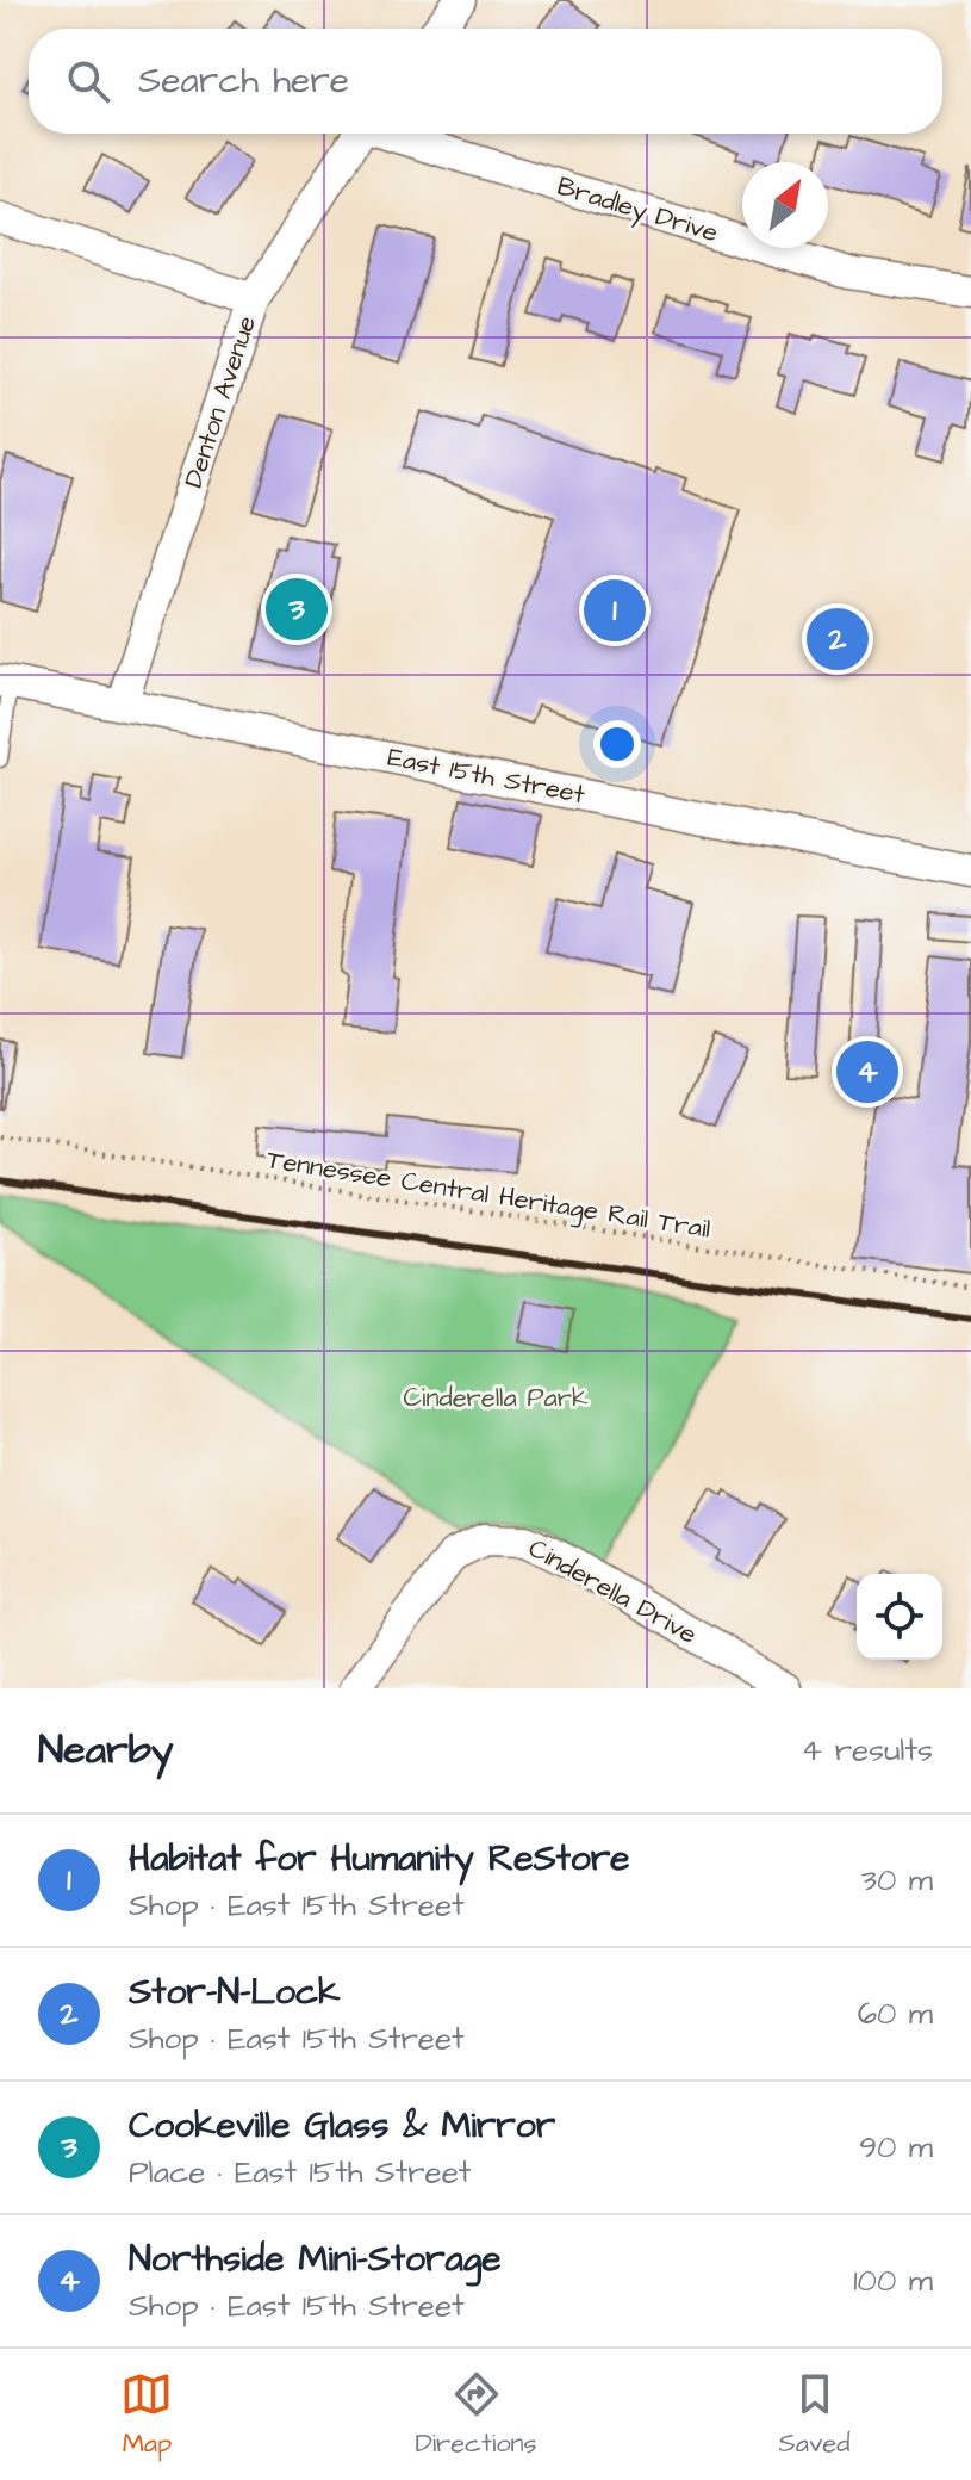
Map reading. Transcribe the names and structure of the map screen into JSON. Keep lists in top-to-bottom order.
{
  "streets": {
    "street": [
      "Bradley Drive",
      "Denton Avenue",
      "East 15th Street",
      "Cinderella Drive"
    ],
    "path": ["Tennessee Central Heritage Rail Trail"]
  },
  "crossings": [
    ["Denton Avenue", "East 15th Street"]
  ],
  "parks": ["Cinderella Park"],
  "north": "top right",
  "page": {
    "search": "Search here",
    "pins": [
      "3",
      "1",
      "2",
      "4"
    ],
    "heading": ["Nearby", "4 results"],
    "list": [
      {
        "mark": "1",
        "name": "Habitat for Humanity ReStore",
        "note": "Shop · East 15th Street",
        "value": "30 m"
      },
      {
        "mark": "2",
        "name": "Stor-N-Lock",
        "note": "Shop · East 15th Street",
        "value": "60 m"
      },
      {
        "mark": "3",
        "name": "Cookeville Glass & Mirror",
        "note": "Place · East 15th Street",
        "value": "90 m"
      },
      {
        "mark": "4",
        "name": "Northside Mini-Storage",
        "note": "Shop · East 15th Street",
        "value": "100 m"
      }
    ],
    "nav": ["Map", "Directions", "Saved"]
  }
}
